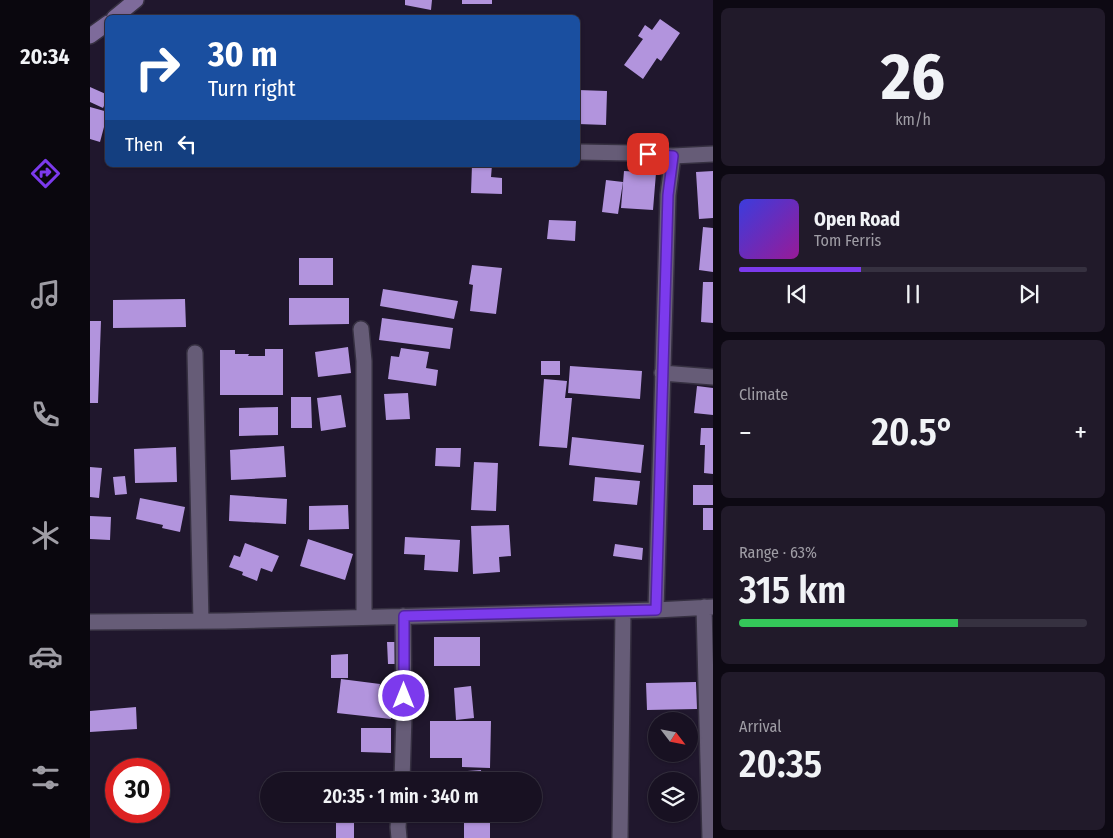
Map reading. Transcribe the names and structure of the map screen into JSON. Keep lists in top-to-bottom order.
{
  "north": "bottom right",
  "page": {
    "tabs": "20:34",
    "tile": [
      ["26", "km/h"],
      "Climate",
      ["Range · 63%", "315 km"],
      ["Arrival", "20:35"]
    ],
    "turn": ["30 m", "Turn right"],
    "then": "Then",
    "song": ["Open Road", "Tom Ferris"],
    "heat": ["−", "20.5°", "+"],
    "limit": "30",
    "trip": "20:35 · 1 min · 340 m"
  }
}
